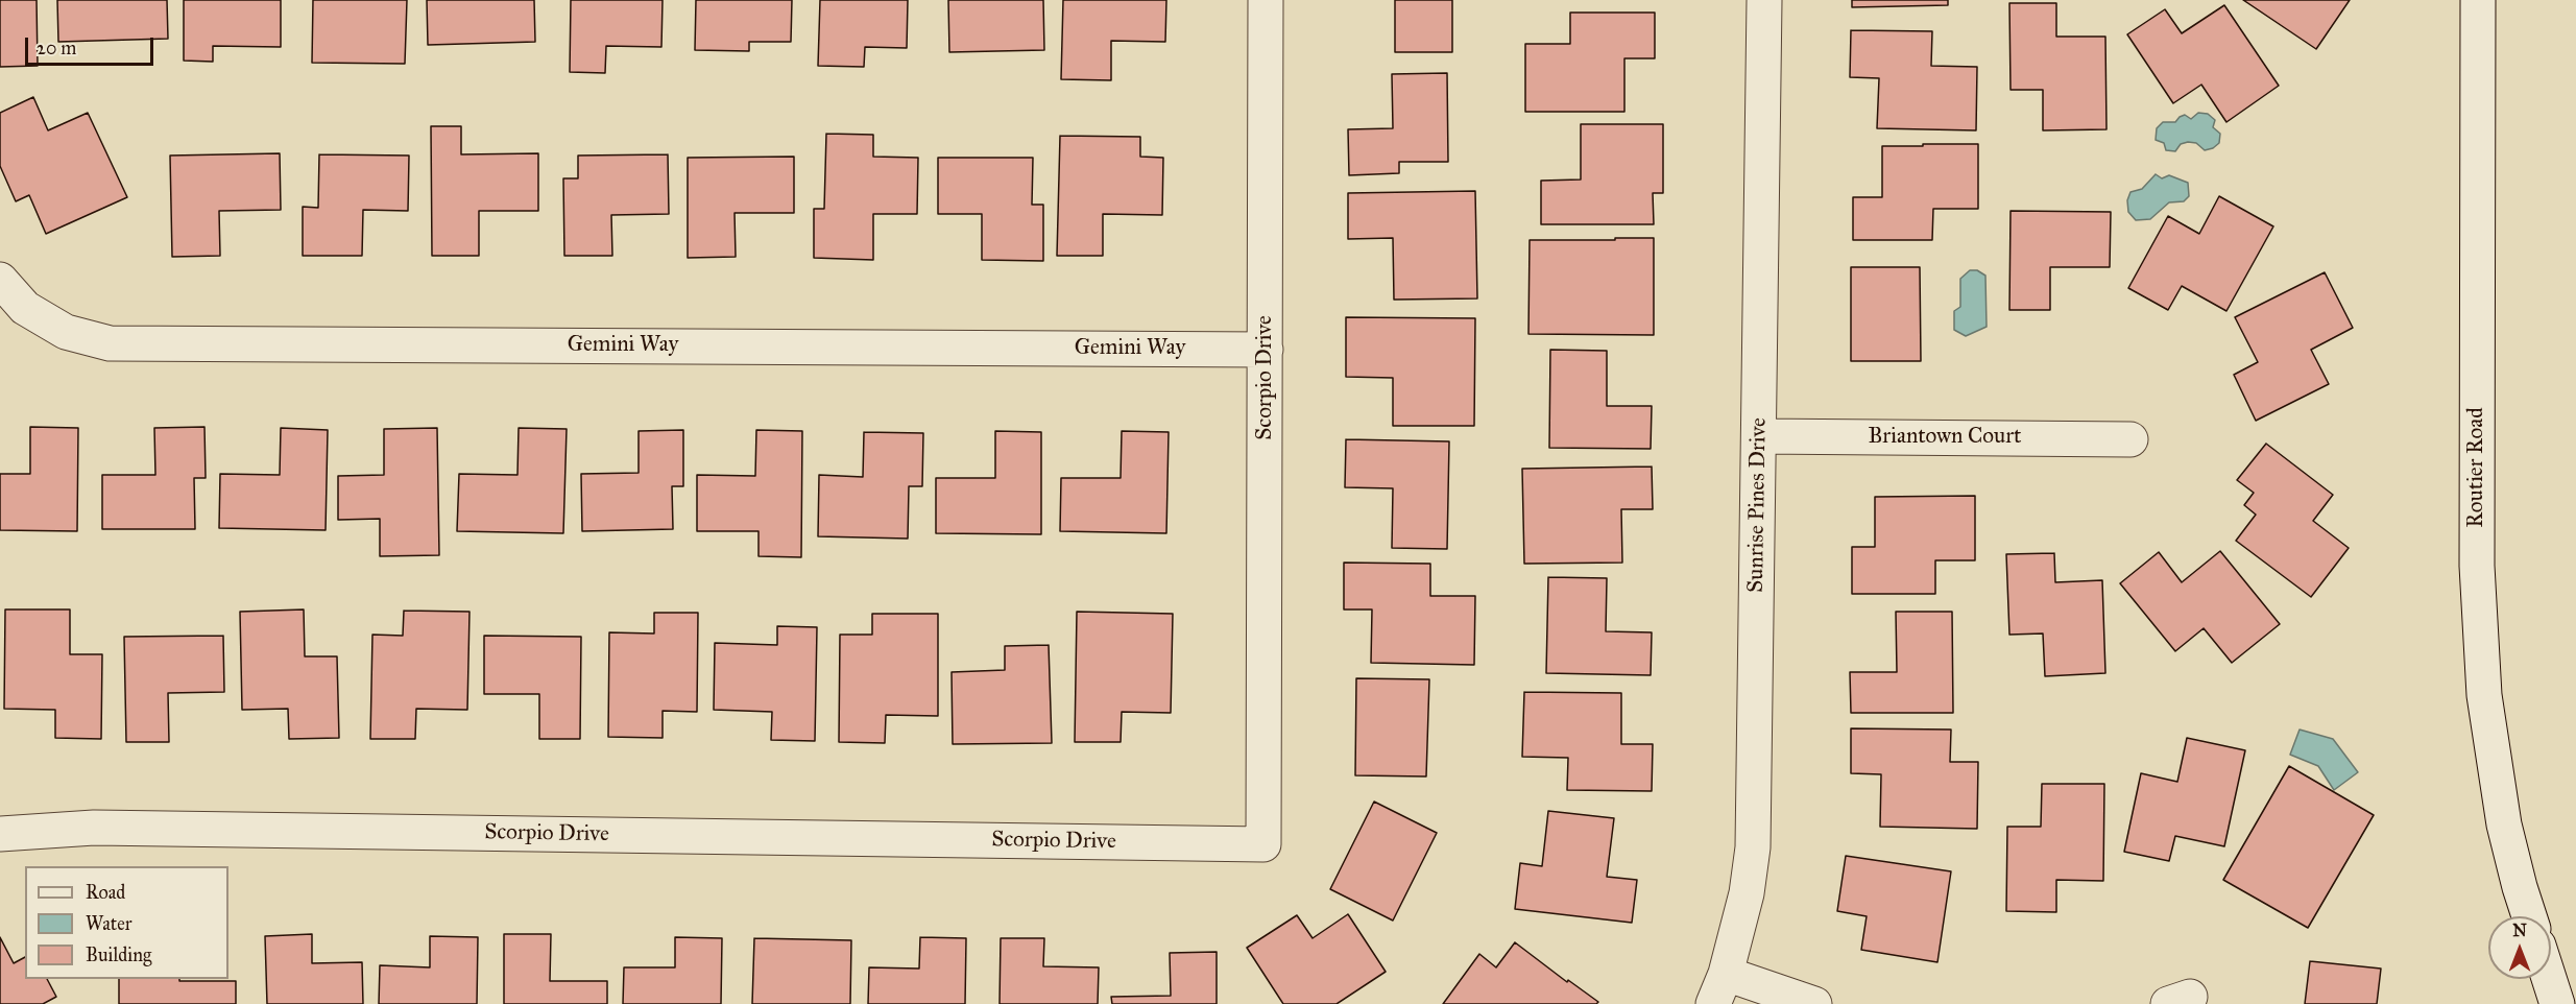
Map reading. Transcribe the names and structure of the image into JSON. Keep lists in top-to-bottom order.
{
  "streets": {
    "street": [
      "Gemini Way",
      "Scorpio Drive",
      "Briantown Court",
      "Routier Road",
      "Sunrise Pines Drive"
    ]
  },
  "crossings": [
    ["Gemini Way", "Scorpio Drive"],
    ["Briantown Court", "Sunrise Pines Drive"]
  ],
  "legend": ["Road", "Water", "Building"],
  "scale_bar": "20 m",
  "north": "top"
}
